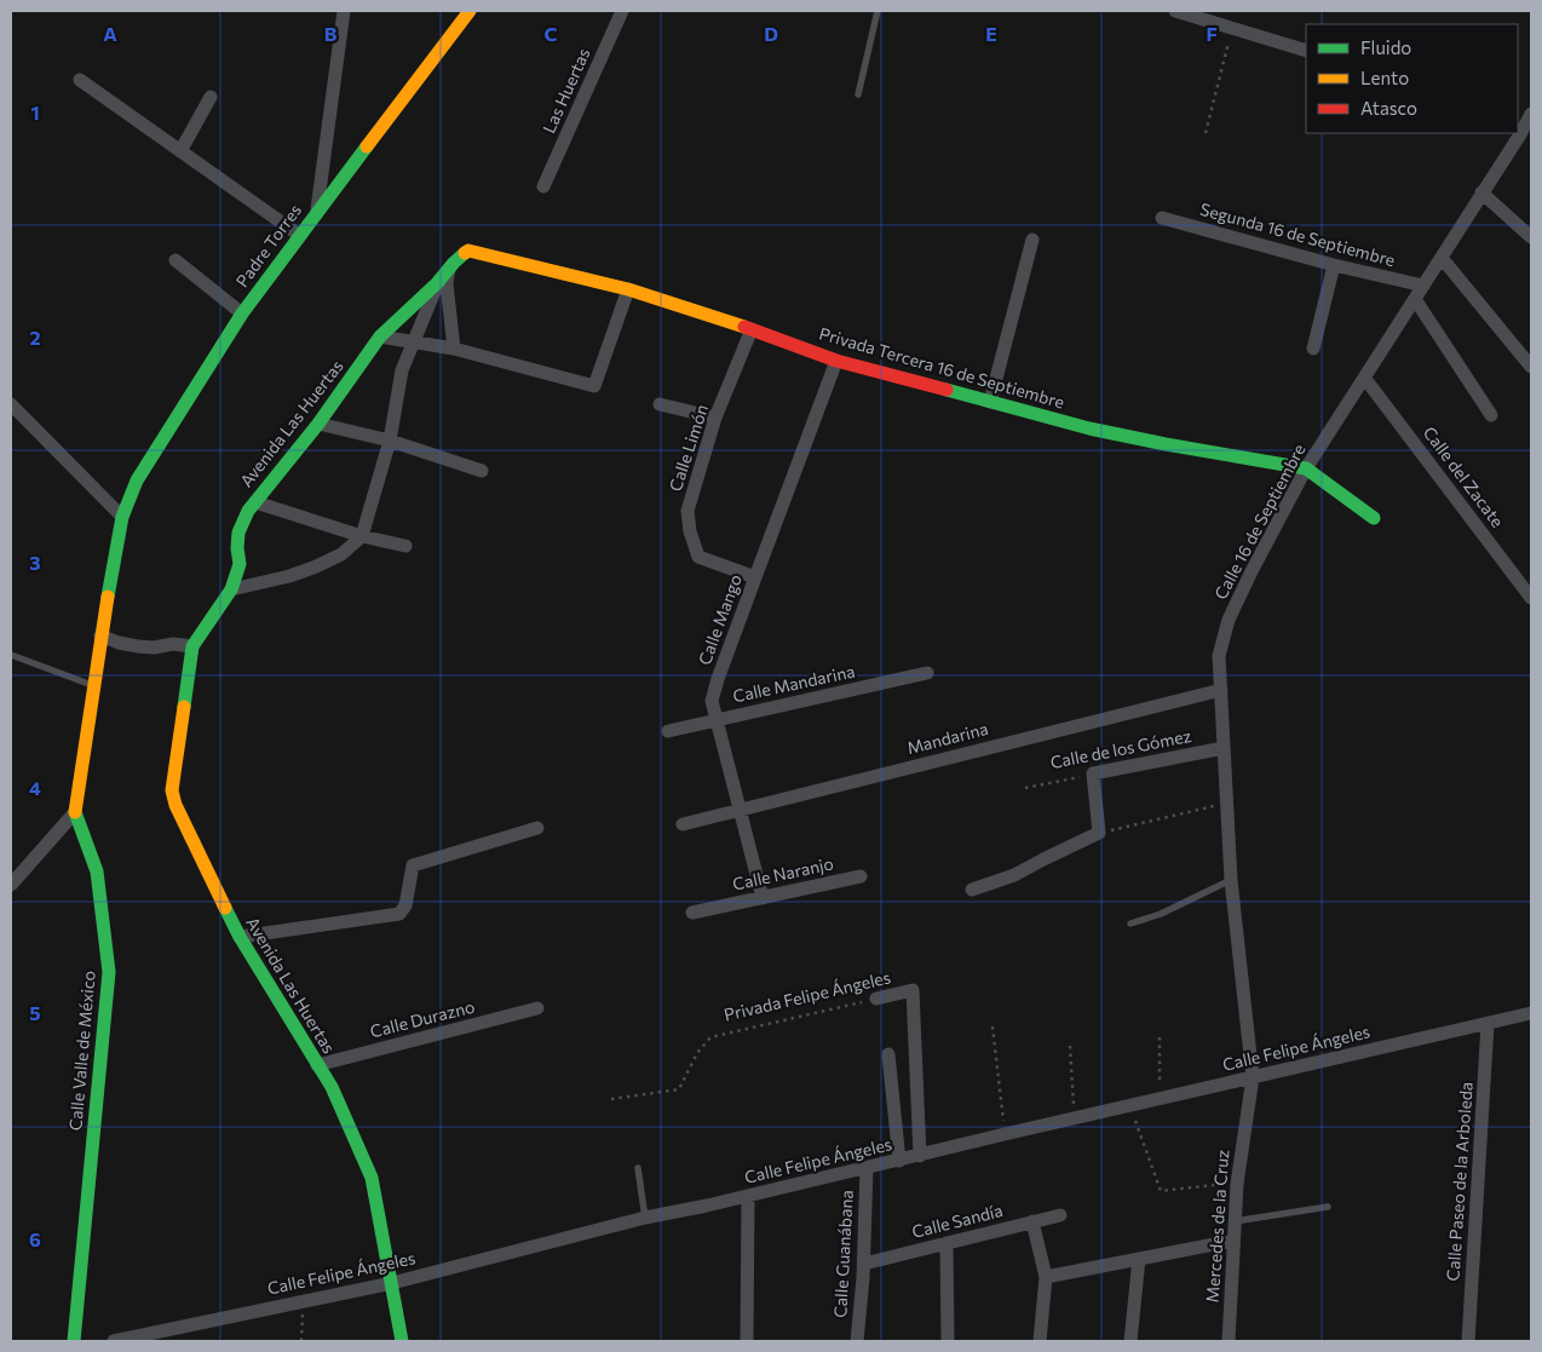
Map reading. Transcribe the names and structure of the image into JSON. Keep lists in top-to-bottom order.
{
  "streets": {
    "street": [
      "Las Huertas",
      "Segunda 16 de Septiembre",
      "Padre Torres",
      "Privada Tercera 16 de Septiembre",
      "Avenida Las Huertas",
      "Calle Limón",
      "Calle del Zacate",
      "Calle 16 de Septiembre",
      "Calle Mango",
      "Calle Mandarina",
      "Mandarina",
      "Calle de los Gómez",
      "Calle Naranjo",
      "Privada Felipe Ángeles",
      "Calle Durazno",
      "Calle Felipe Ángeles",
      "Calle Valle de México",
      "Calle Paseo de la Arboleda",
      "Calle Sandía",
      "Mercedes de la Cruz",
      "Calle Guanábana"
    ]
  },
  "crossings": [
    ["Segunda 16 de Septiembre", "Calle 16 de Septiembre"],
    ["Padre Torres", "Calle Valle de México"],
    ["Privada Tercera 16 de Septiembre", "Avenida Las Huertas"],
    ["Privada Tercera 16 de Septiembre", "Calle Limón"],
    ["Privada Tercera 16 de Septiembre", "Calle 16 de Septiembre"],
    ["Privada Tercera 16 de Septiembre", "Calle Mango"],
    ["Avenida Las Huertas", "Calle Durazno"],
    ["Avenida Las Huertas", "Calle Felipe Ángeles"],
    ["Calle Limón", "Calle Mango"],
    ["Calle del Zacate", "Calle 16 de Septiembre"],
    ["Calle 16 de Septiembre", "Mandarina"],
    ["Calle 16 de Septiembre", "Calle de los Gómez"],
    ["Calle 16 de Septiembre", "Calle Felipe Ángeles"],
    ["Calle 16 de Septiembre", "Mercedes de la Cruz"],
    ["Calle Mango", "Calle Mandarina"],
    ["Calle Mango", "Mandarina"],
    ["Calle Mango", "Calle Naranjo"],
    ["Privada Felipe Ángeles", "Calle Felipe Ángeles"],
    ["Calle Felipe Ángeles", "Calle Paseo de la Arboleda"],
    ["Calle Felipe Ángeles", "Mercedes de la Cruz"],
    ["Calle Felipe Ángeles", "Calle Guanábana"],
    ["Calle Sandía", "Calle Guanábana"]
  ],
  "legend": ["Fluido", "Lento", "Atasco"],
  "grid": {
    "columns": [
      "A",
      "B",
      "C",
      "D",
      "E",
      "F"
    ],
    "rows": [
      "1",
      "2",
      "3",
      "4",
      "5",
      "6"
    ]
  }
}
